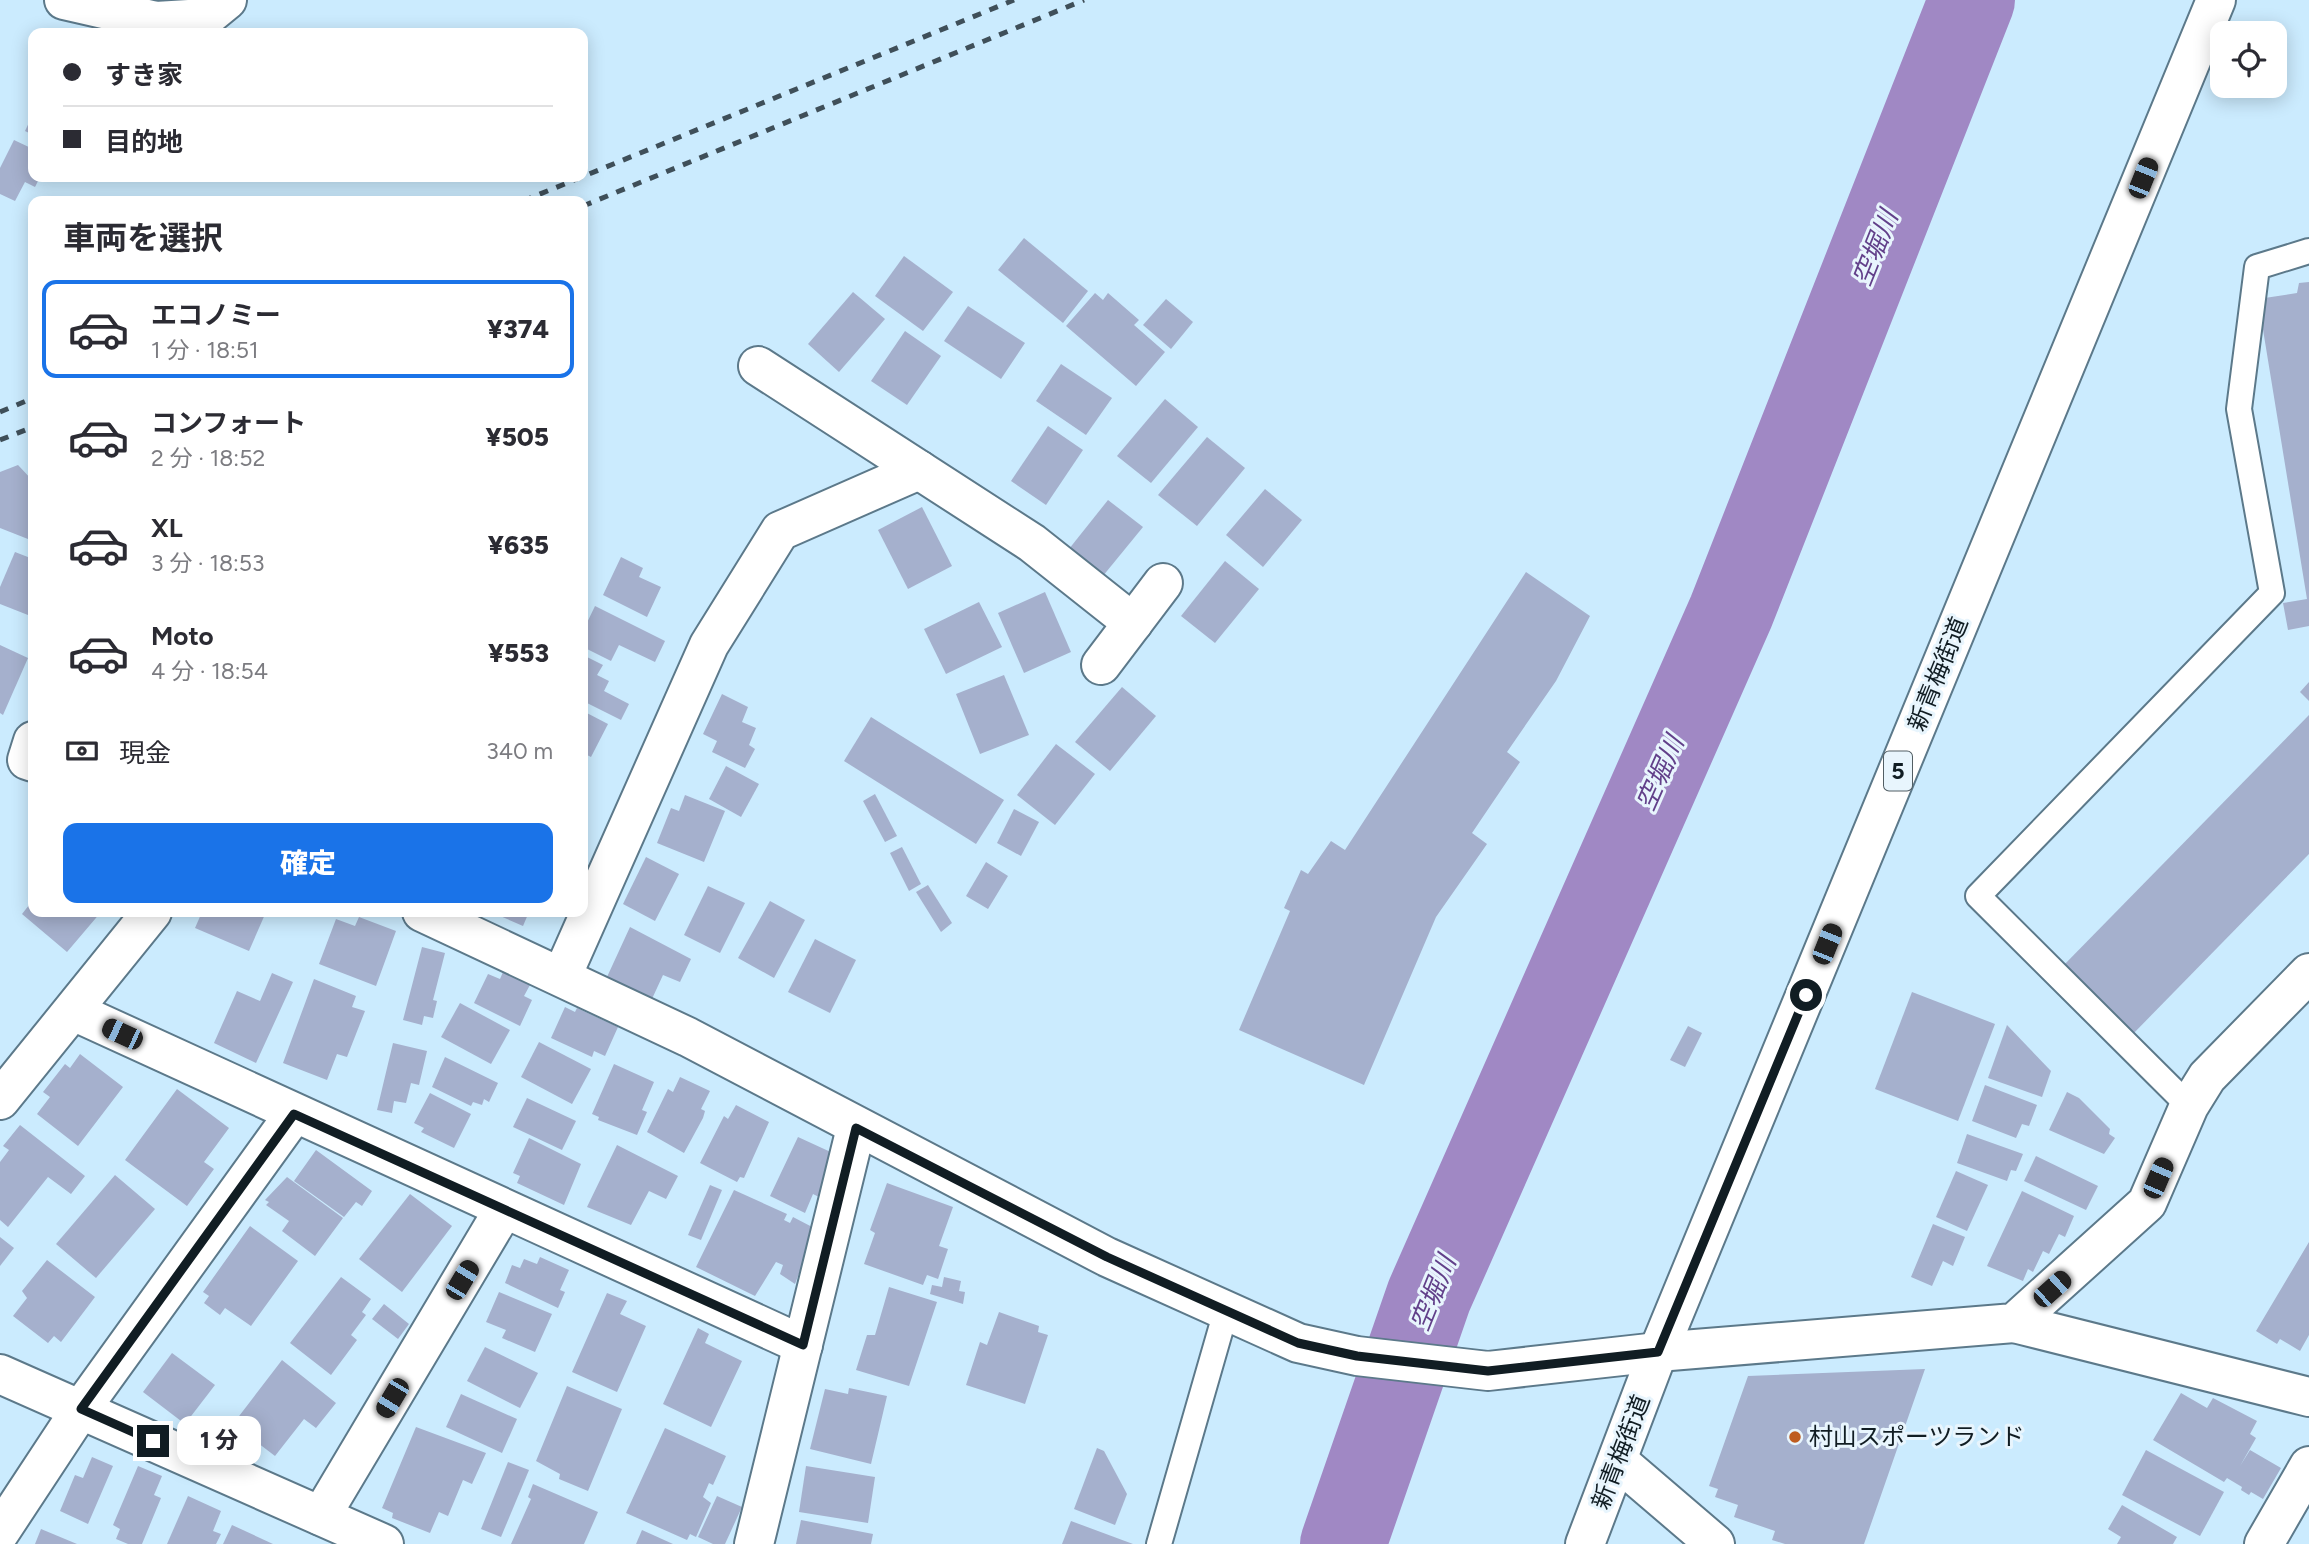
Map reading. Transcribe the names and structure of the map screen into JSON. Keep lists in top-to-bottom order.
{
  "streets": {
    "street": ["新青梅街道", "5"]
  },
  "water": ["空堀川"],
  "places": ["村山スポーツランド"],
  "page": {
    "banner": ["すき家", "目的地"],
    "heading": "車両を選択",
    "list": [
      {
        "name": "エコノミー",
        "note": "1 分 · 18:51",
        "value": "¥374"
      },
      {
        "name": "コンフォート",
        "note": "2 分 · 18:52",
        "value": "¥505"
      },
      {
        "name": "XL",
        "note": "3 分 · 18:53",
        "value": "¥635"
      },
      {
        "name": "Moto",
        "note": "4 分 · 18:54",
        "value": "¥553"
      }
    ],
    "pay": ["現金", "340 m"],
    "buttons": "確定",
    "bubble": "1 分"
  }
}
